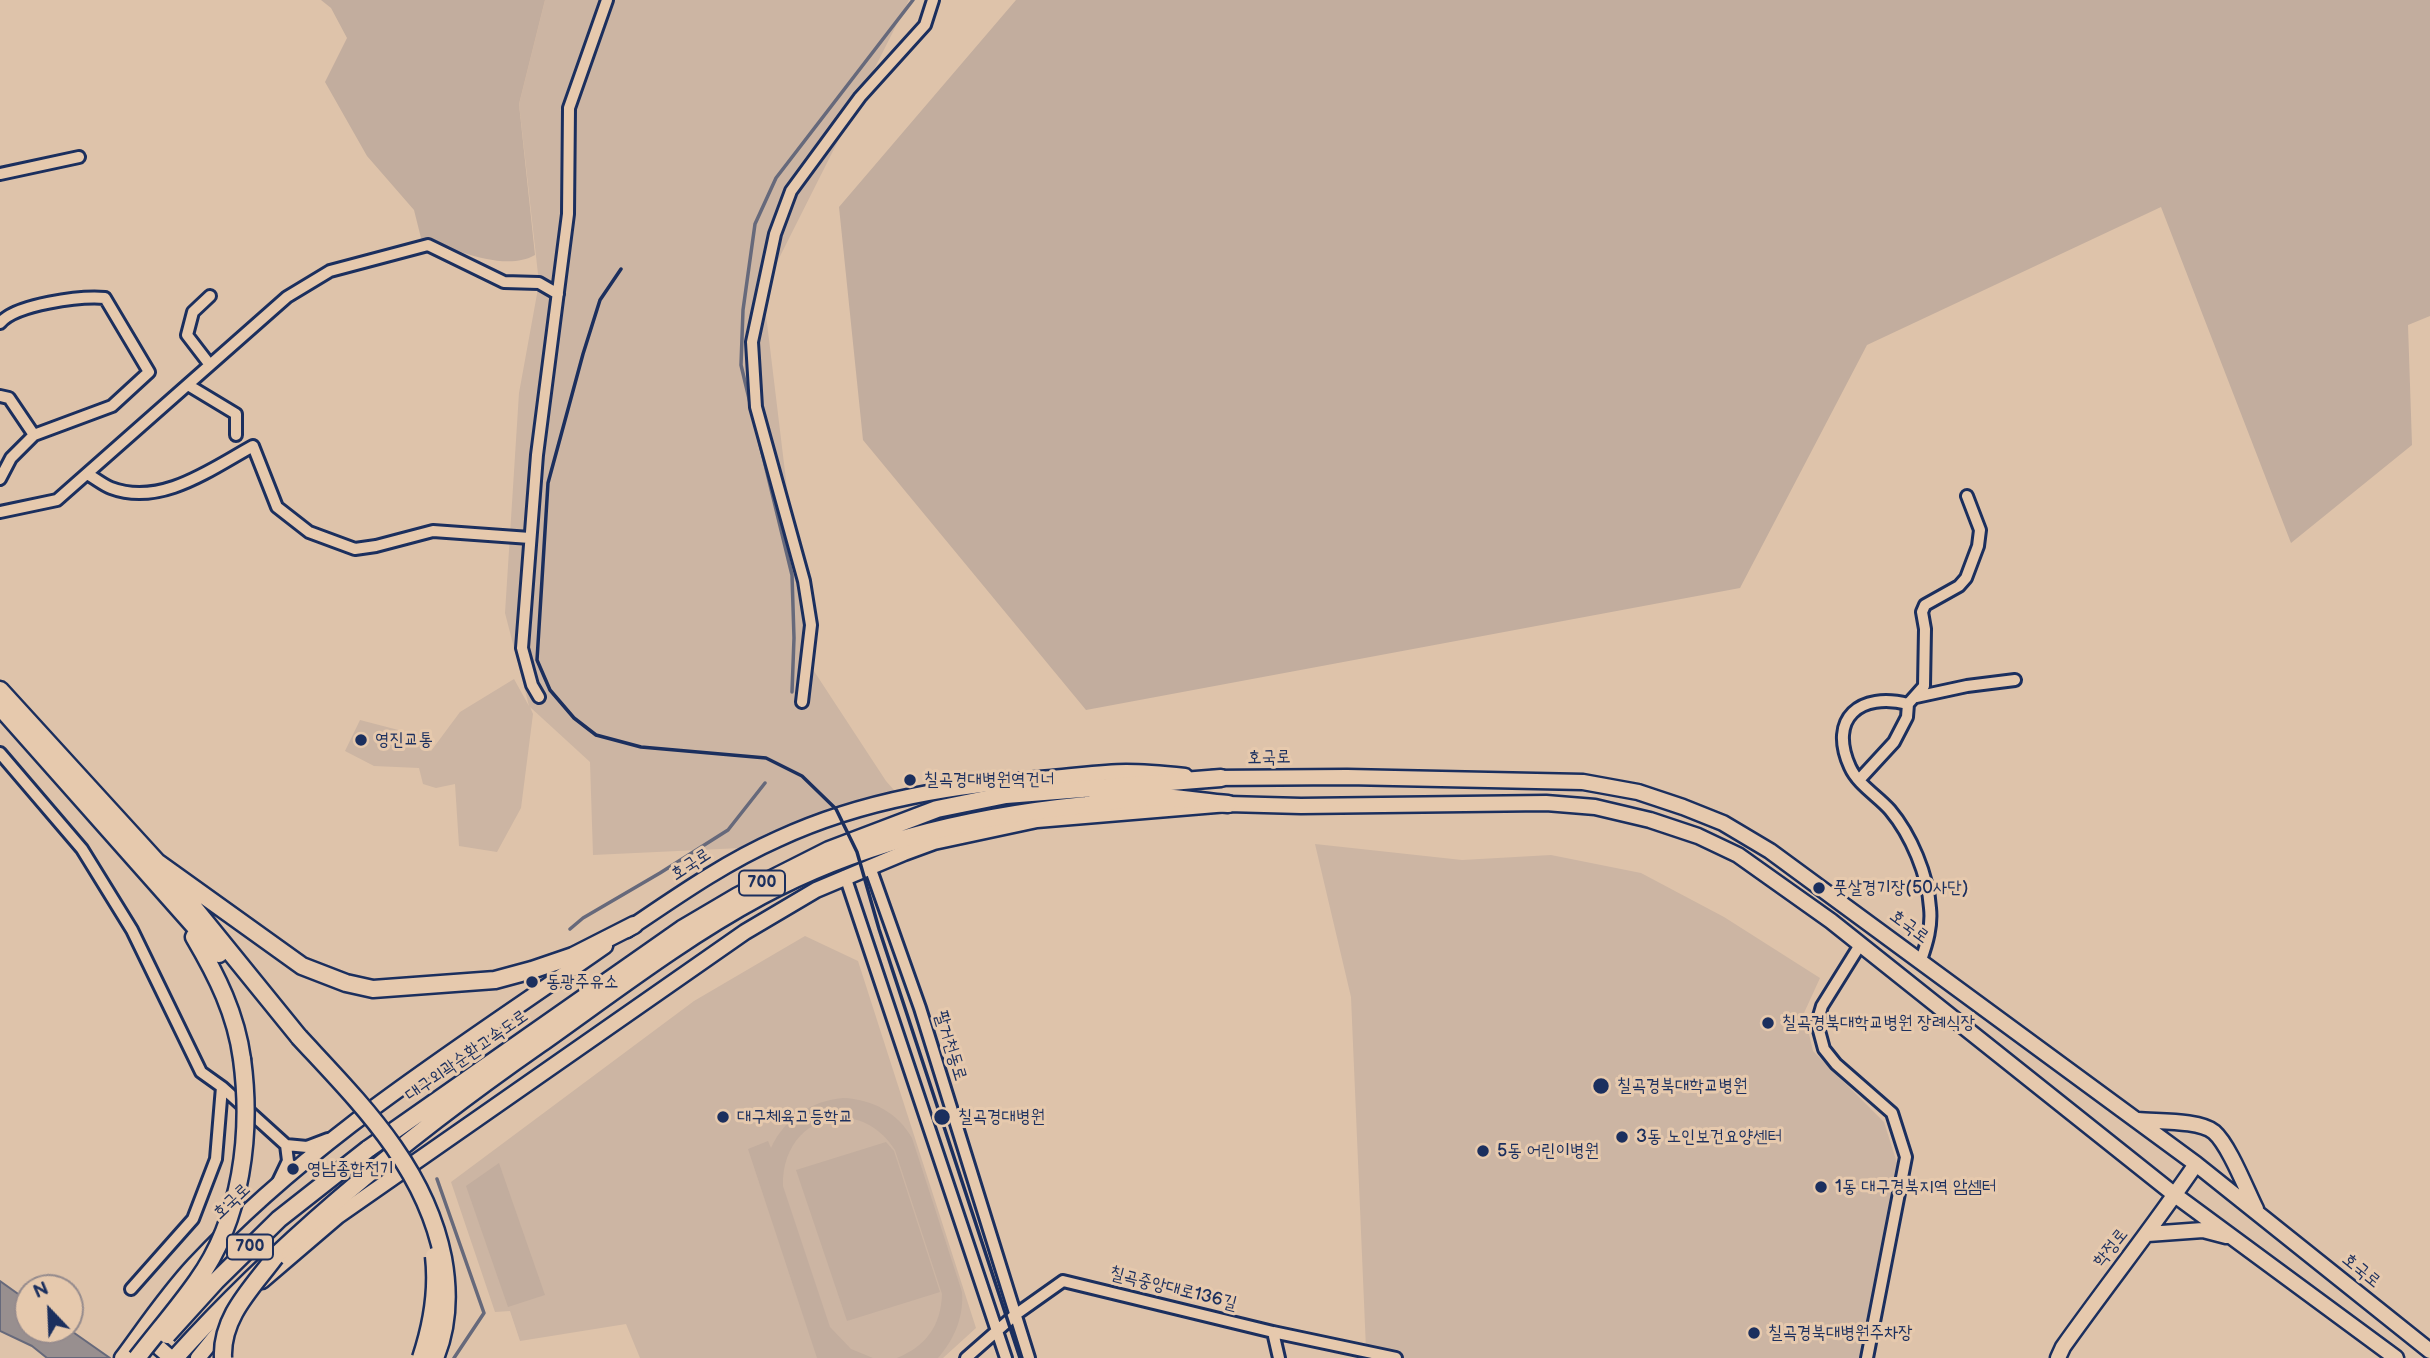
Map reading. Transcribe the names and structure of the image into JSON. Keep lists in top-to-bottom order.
{
  "streets": {
    "highway": ["700", "대구외곽순환고속도로"],
    "main road": ["호국로", "학정로"],
    "street": ["팔거천동로", "칠곡중앙대로136길"]
  },
  "crossings": [
    ["호국로", "대구외곽순환고속도로"],
    ["호국로", "학정로"],
    ["팔거천동로", "칠곡중앙대로136길"]
  ],
  "places": [
    "영진교통",
    "칠곡경대병원역건너",
    "풋살경기장(50사단)",
    "동광주유소",
    "칠곡경북대학교병원 장례식장",
    "칠곡경북대학교병원",
    "대구체육고등학교",
    "칠곡경대병원",
    "3동 노인보건요양센터",
    "5동 어린이병원",
    "영남종합전기",
    "1동 대구경북지역 암셈터",
    "칠곡경북대병원주차장"
  ],
  "north": "top left"
}
